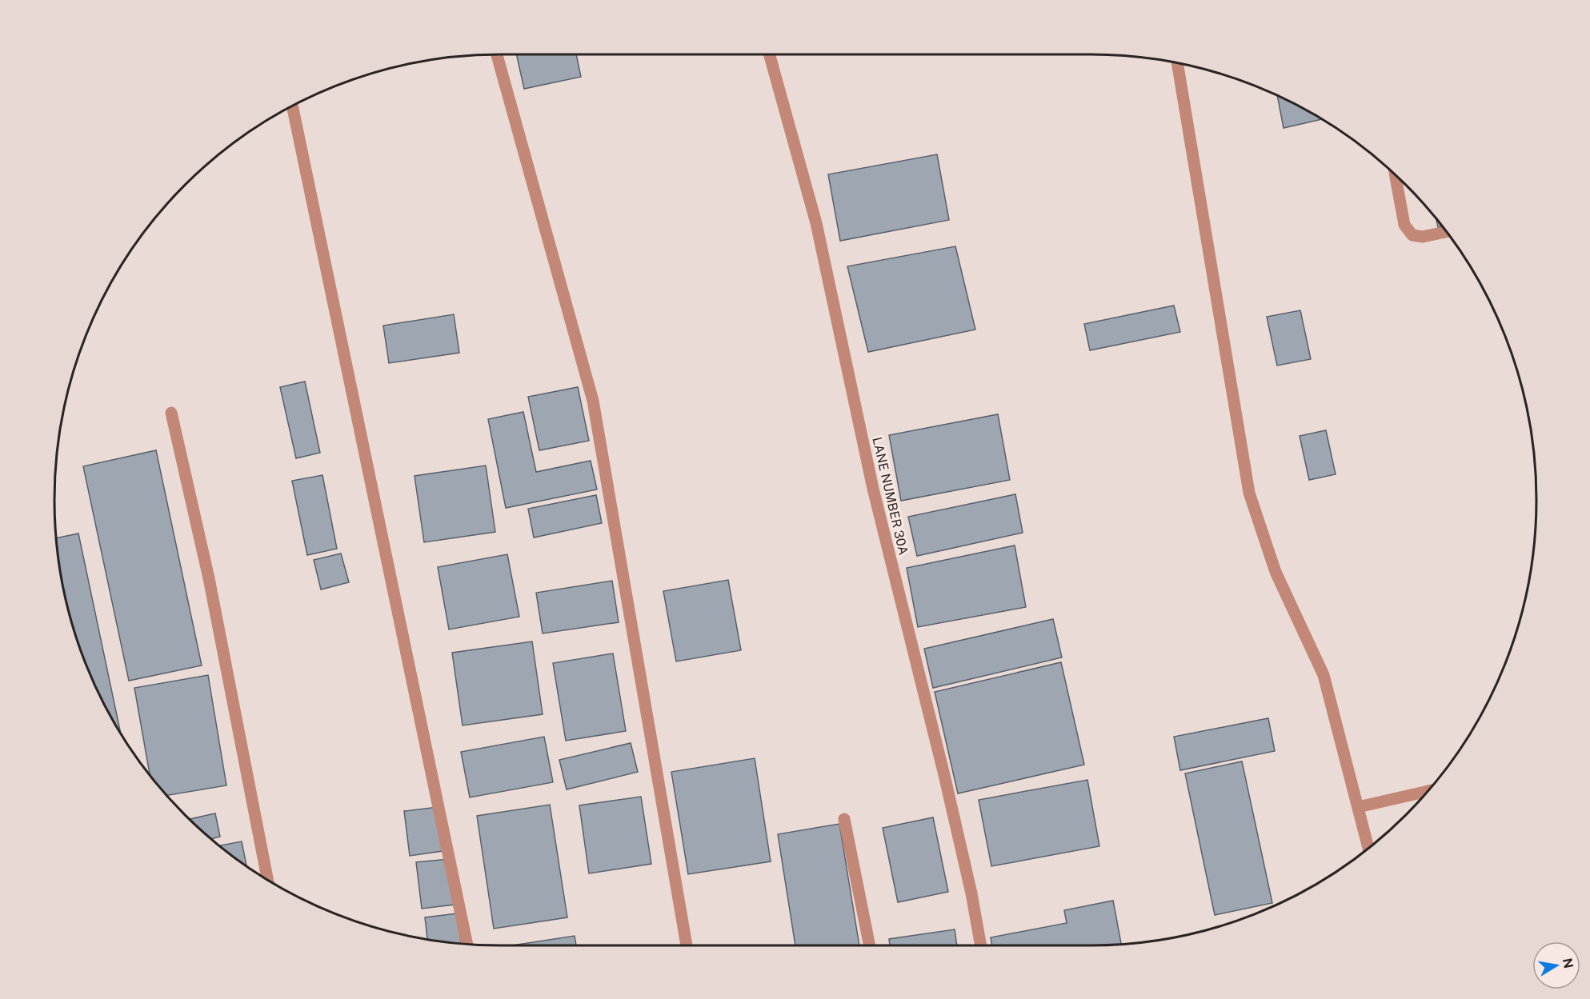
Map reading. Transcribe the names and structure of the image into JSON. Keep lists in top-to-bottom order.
{
  "streets": {
    "street": ["LANE NUMBER 30A"]
  },
  "north": "right"
}
